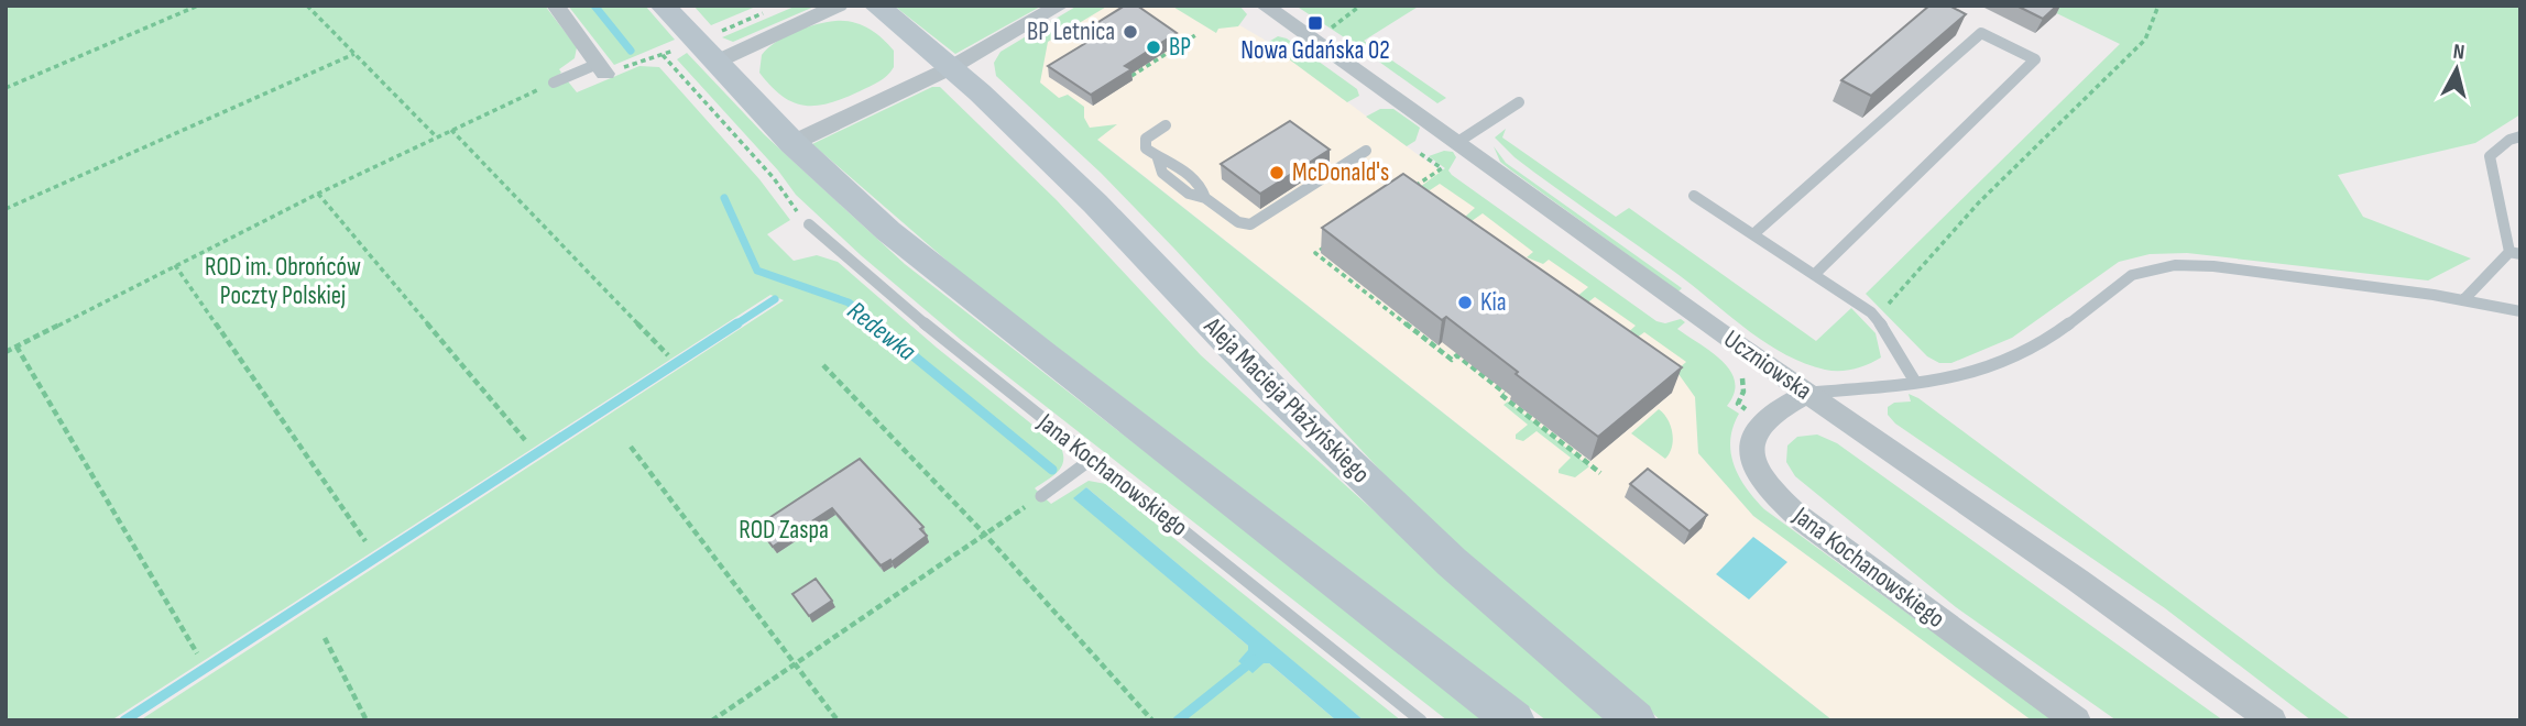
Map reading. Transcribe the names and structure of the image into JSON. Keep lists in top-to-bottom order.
{
  "streets": {
    "main road": ["Aleja Macieja Płażyńskiego"],
    "street": ["Uczniowska", "Jana Kochanowskiego"]
  },
  "water": ["Redewka"],
  "parks": ["ROD im. Obrońców Poczty Polskiej", "ROD Zaspa"],
  "places": {
    "transit": ["Nowa Gdańska 02"],
    "other": [
      "BP Letnica",
      "BP",
      "McDonald's",
      "Kia"
    ]
  },
  "north": "top"
}
